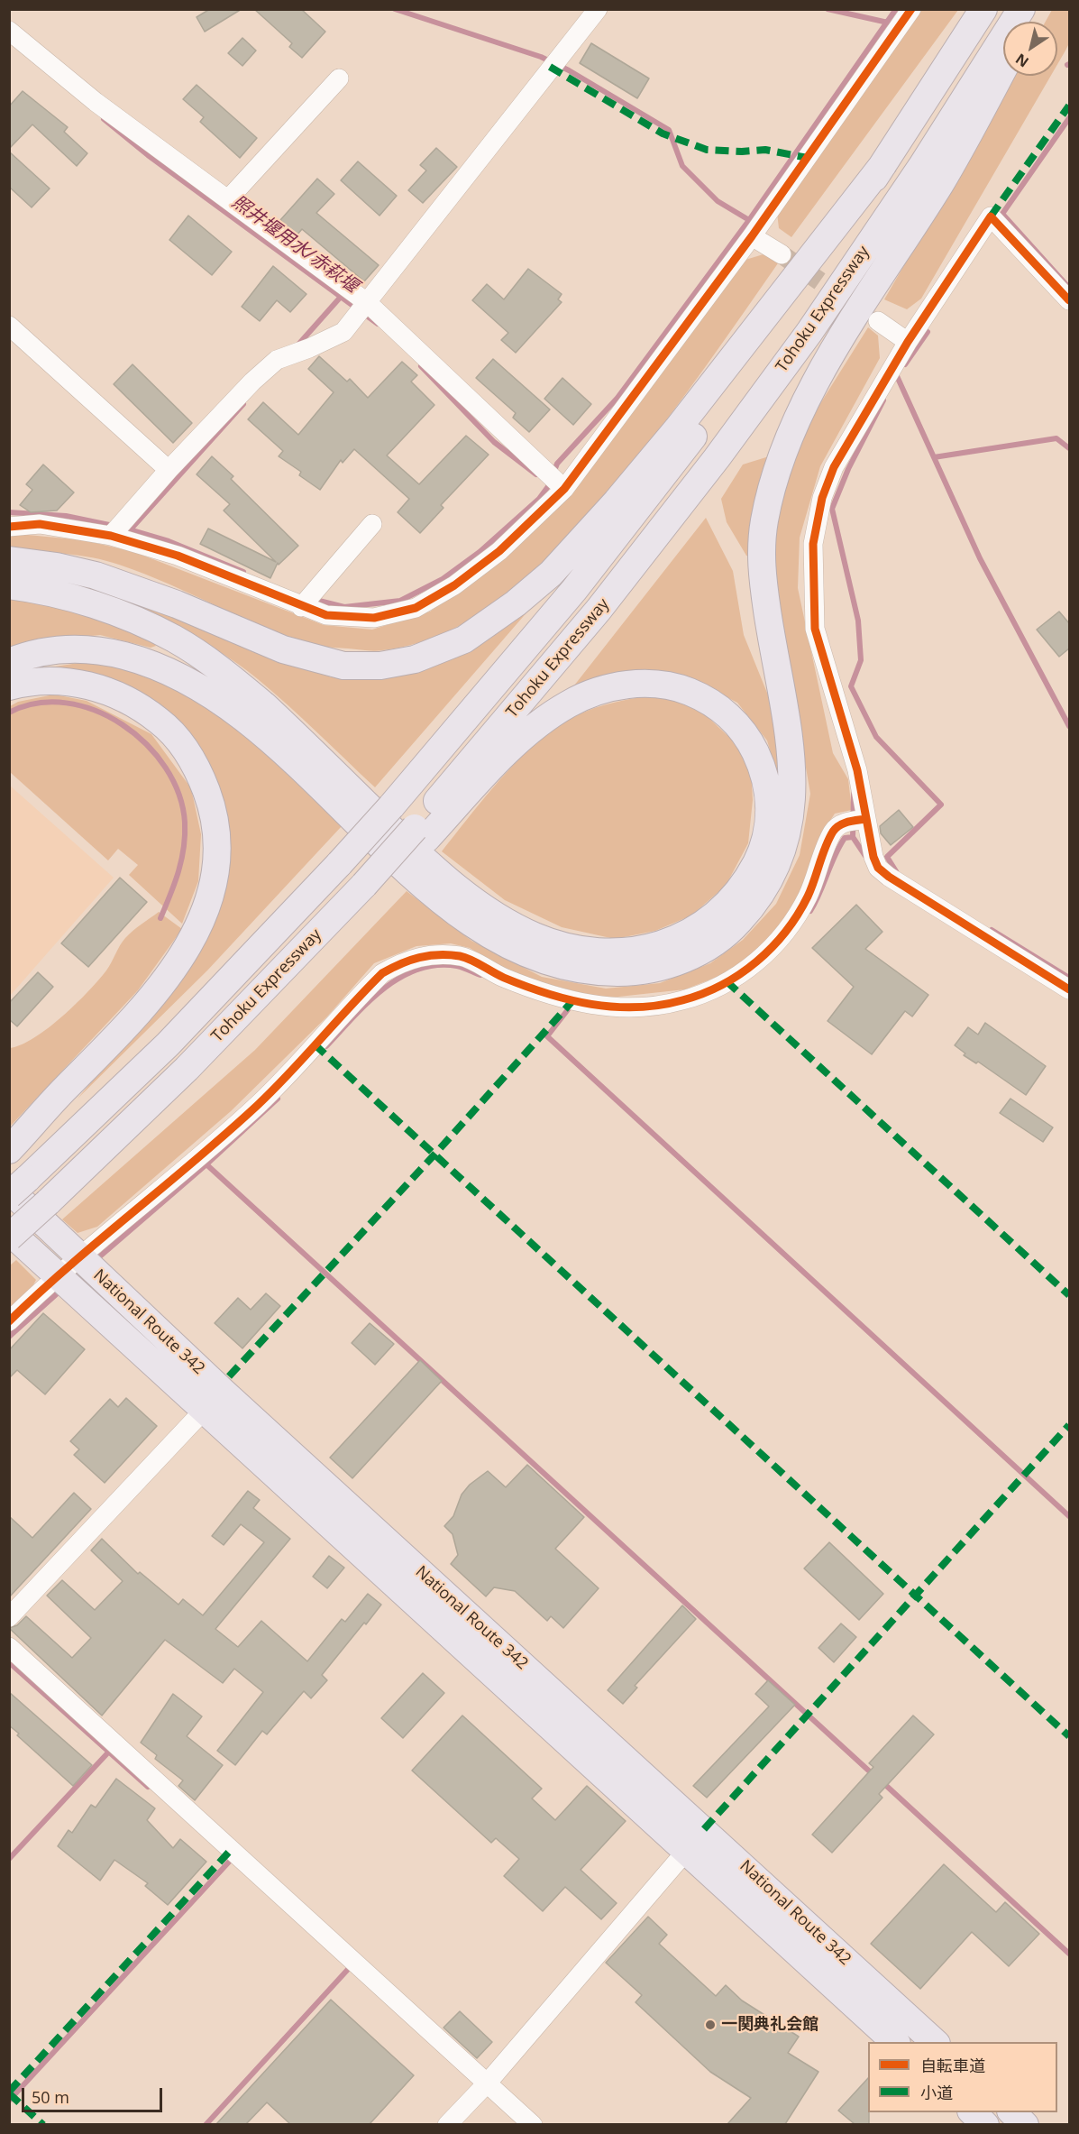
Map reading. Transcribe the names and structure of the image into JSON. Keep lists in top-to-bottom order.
{
  "streets": {
    "highway": ["Tohoku Expressway", "National Route 342"]
  },
  "crossings": [
    ["Tohoku Expressway", "National Route 342"]
  ],
  "water": ["照井堰用水/赤萩堰"],
  "places": ["一関典礼会館"],
  "legend": ["自転車道", "小道"],
  "scale_bar": "50 m",
  "north": "bottom left"
}
